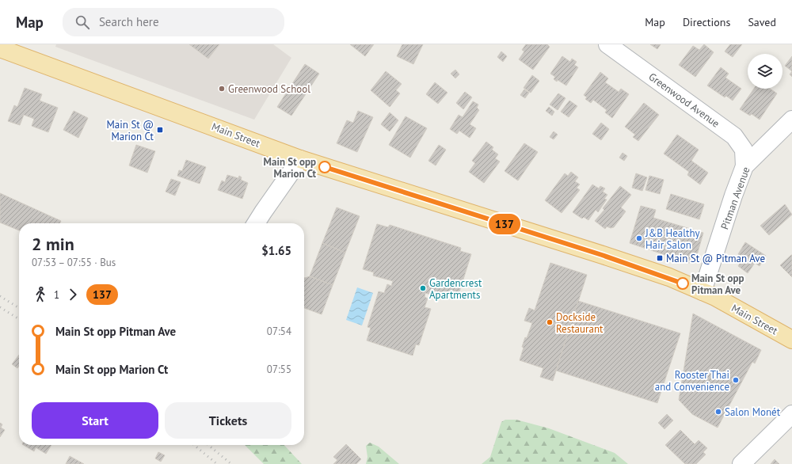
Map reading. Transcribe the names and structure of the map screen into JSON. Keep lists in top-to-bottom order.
{
  "streets": {
    "main road": ["Main Street"],
    "street": ["Greenwood Avenue", "Pitman Avenue"]
  },
  "crossings": [
    ["Greenwood Avenue", "Pitman Avenue"],
    ["Main Street", "Pitman Avenue"]
  ],
  "places": {
    "other": [
      "Greenwood School",
      "Main St opp Marion Ct",
      "J&B Healthy Hair Salon",
      "Main St opp Pitman Ave",
      "Gardencrest Apartments",
      "Dockside Restaurant",
      "Rooster Thai and Convenience",
      "Salon Monét"
    ],
    "transit": ["Main St @ Marion Ct", "Main St @ Pitman Ave"]
  },
  "lines": ["bus line 137"],
  "page": {
    "header": "Map",
    "search": "Search here",
    "nav": ["Map", "Directions", "Saved"],
    "on_map": "137",
    "heading": ["2 min", "07:53 – 07:55 · Bus", "$1.65"],
    "legs": ["1", "137"],
    "list": [
      {
        "name": "Main St opp Pitman Ave",
        "value": "07:54"
      },
      {
        "name": "Main St opp Marion Ct",
        "value": "07:55"
      }
    ],
    "buttons": ["Start", "Tickets"]
  }
}
